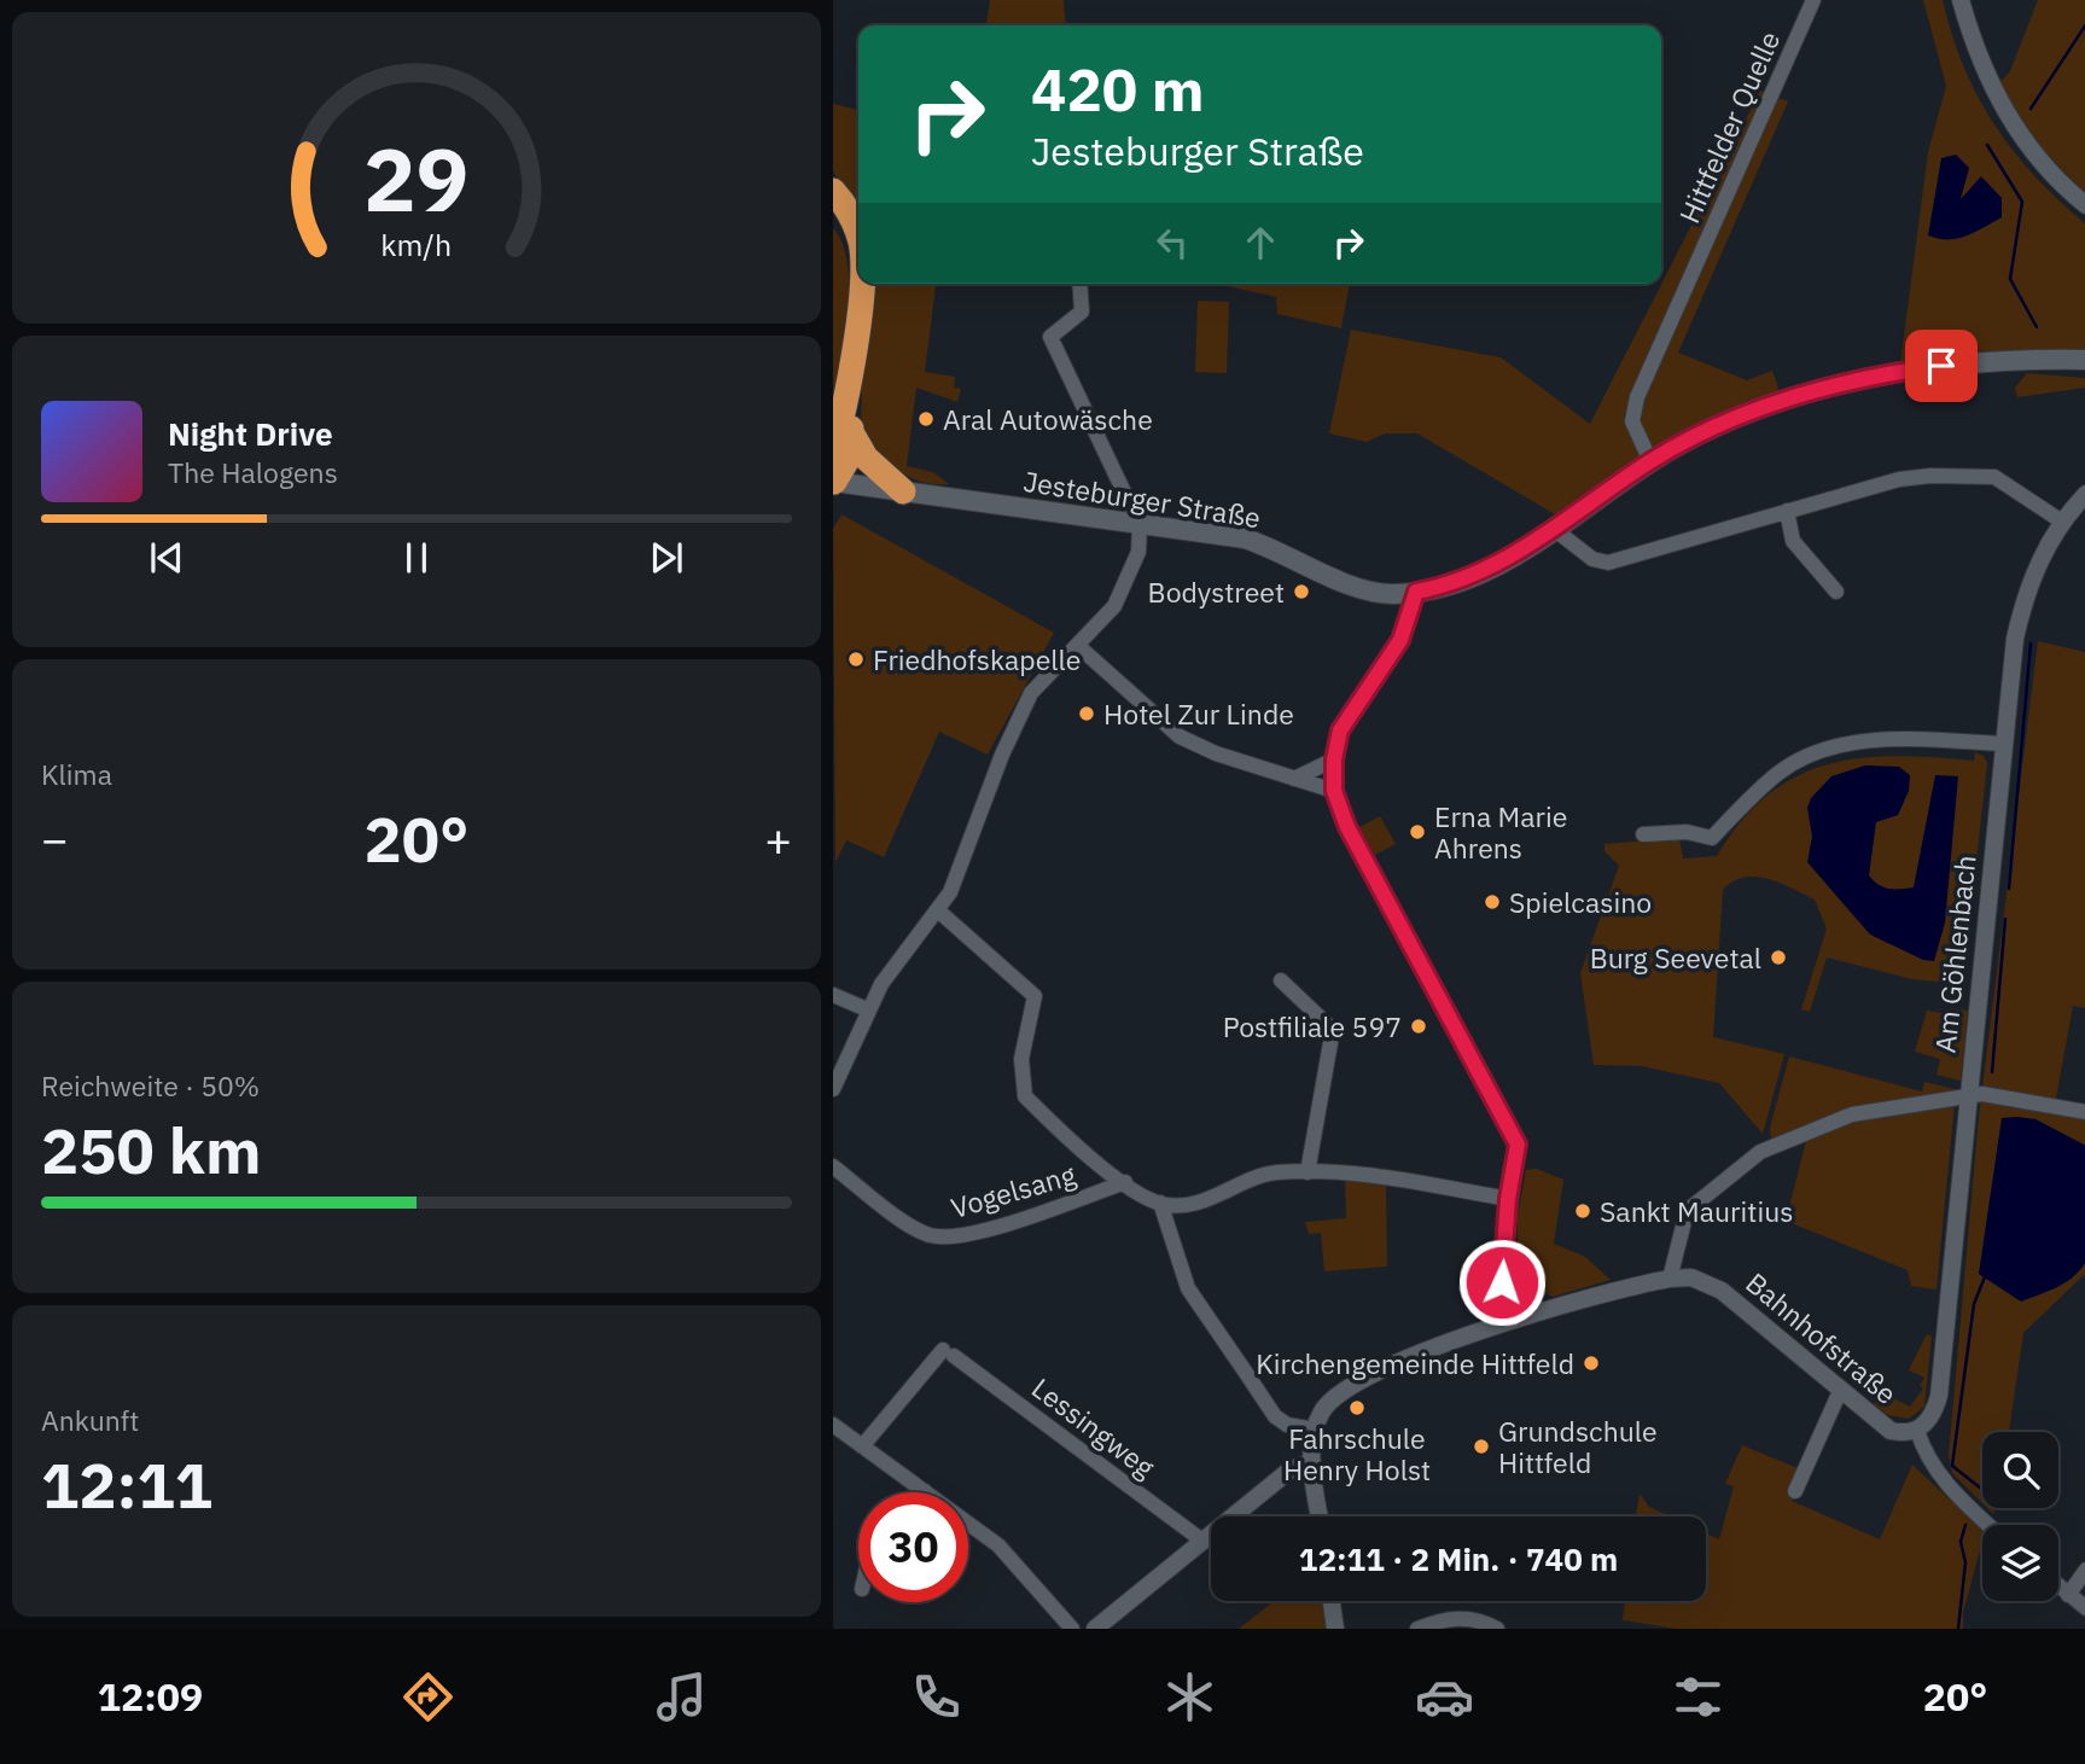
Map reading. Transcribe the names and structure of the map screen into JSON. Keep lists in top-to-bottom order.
{
  "streets": {
    "main road": ["Jesteburger Straße"],
    "street": [
      "Hittfelder Quelle",
      "Am Göhlenbach",
      "Vogelsang",
      "Bahnhofstraße",
      "Lessingweg"
    ]
  },
  "crossings": [
    ["Hittfelder Quelle", "Jesteburger Straße"],
    ["Am Göhlenbach", "Bahnhofstraße"]
  ],
  "places": [
    "Aral Autowäsche",
    "Bodystreet",
    "Friedhofskapelle",
    "Hotel Zur Linde",
    "Erna Marie Ahrens",
    "Spielcasino",
    "Burg Seevetal",
    "Postfiliale 597",
    "Sankt Mauritius",
    "Kirchengemeinde Hittfeld",
    "Fahrschule Henry Holst",
    "Grundschule Hittfeld"
  ],
  "page": {
    "turn": ["420 m", "Jesteburger Straße"],
    "song": ["Night Drive", "The Halogens"],
    "tile": [
      "Klima",
      ["Reichweite · 50%", "250 km"],
      ["Ankunft", "12:11"]
    ],
    "heat": ["−", "20°", "+"],
    "limit": "30",
    "trip": "12:11 · 2 Min. · 740 m",
    "tabs": ["12:09", "20°"],
    "gauge": ["29", "km/h"]
  }
}
